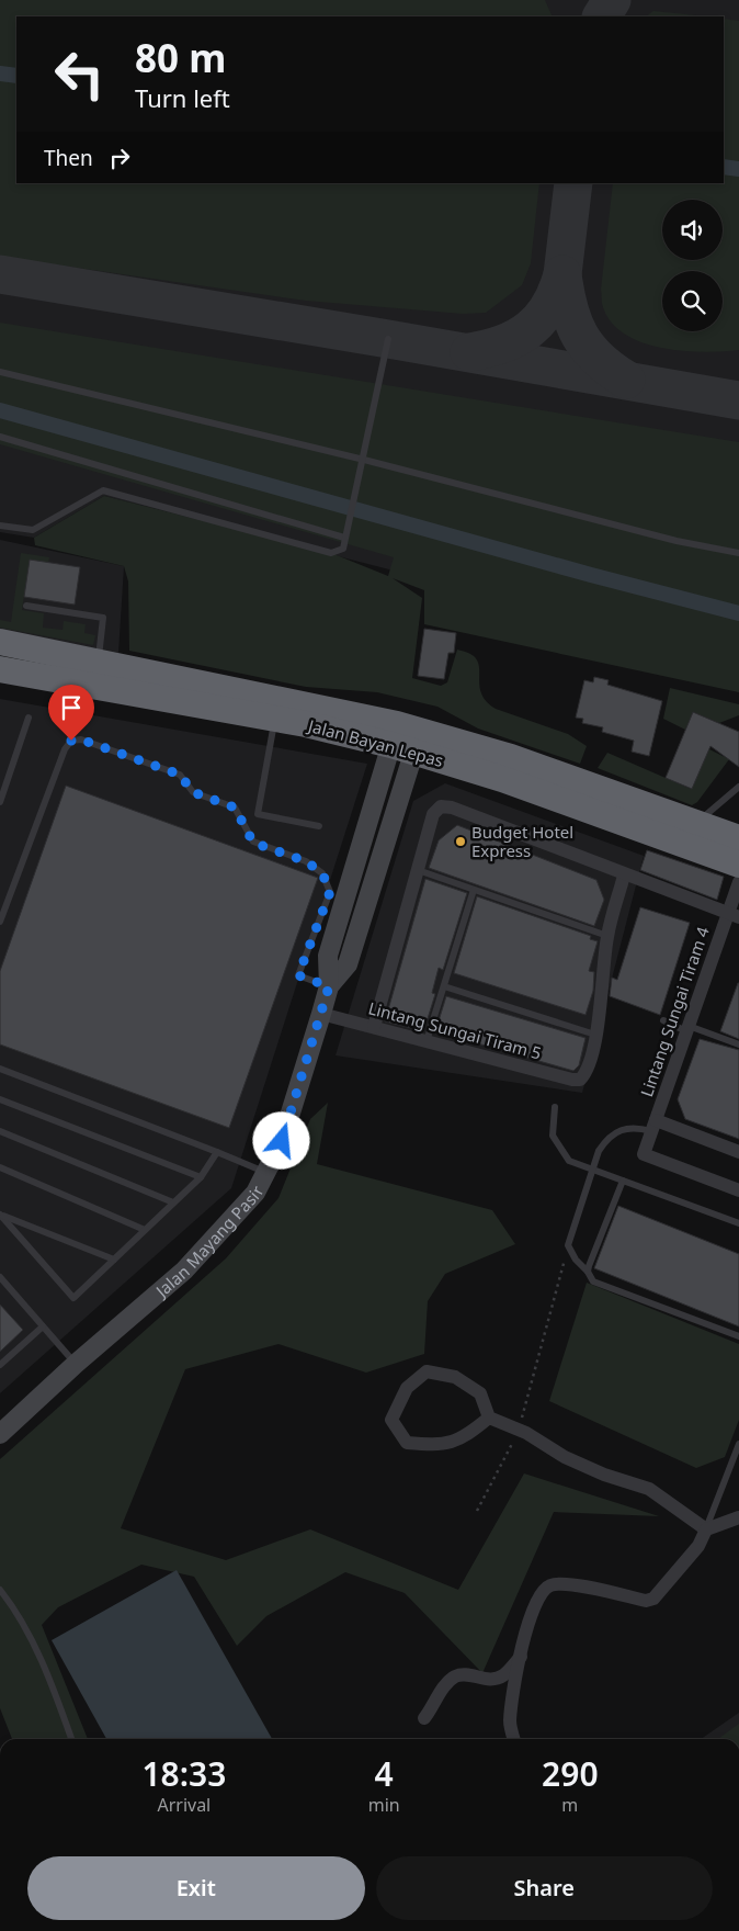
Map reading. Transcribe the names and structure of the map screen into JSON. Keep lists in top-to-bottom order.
{
  "streets": {
    "highway": ["Jalan Bayan Lepas"],
    "street": ["Lintang Sungai Tiram 4", "Lintang Sungai Tiram 5", "Jalan Mayang Pasir"]
  },
  "crossings": [
    ["Jalan Bayan Lepas", "Jalan Mayang Pasir"],
    ["Lintang Sungai Tiram 5", "Jalan Mayang Pasir"]
  ],
  "places": ["Budget Hotel Express"],
  "page": {
    "turn": ["80 m", "Turn left"],
    "then": "Then",
    "eta": [
      "18:33",
      "Arrival",
      "4",
      "min",
      "290",
      "m"
    ],
    "buttons": ["Exit", "Share"]
  }
}
